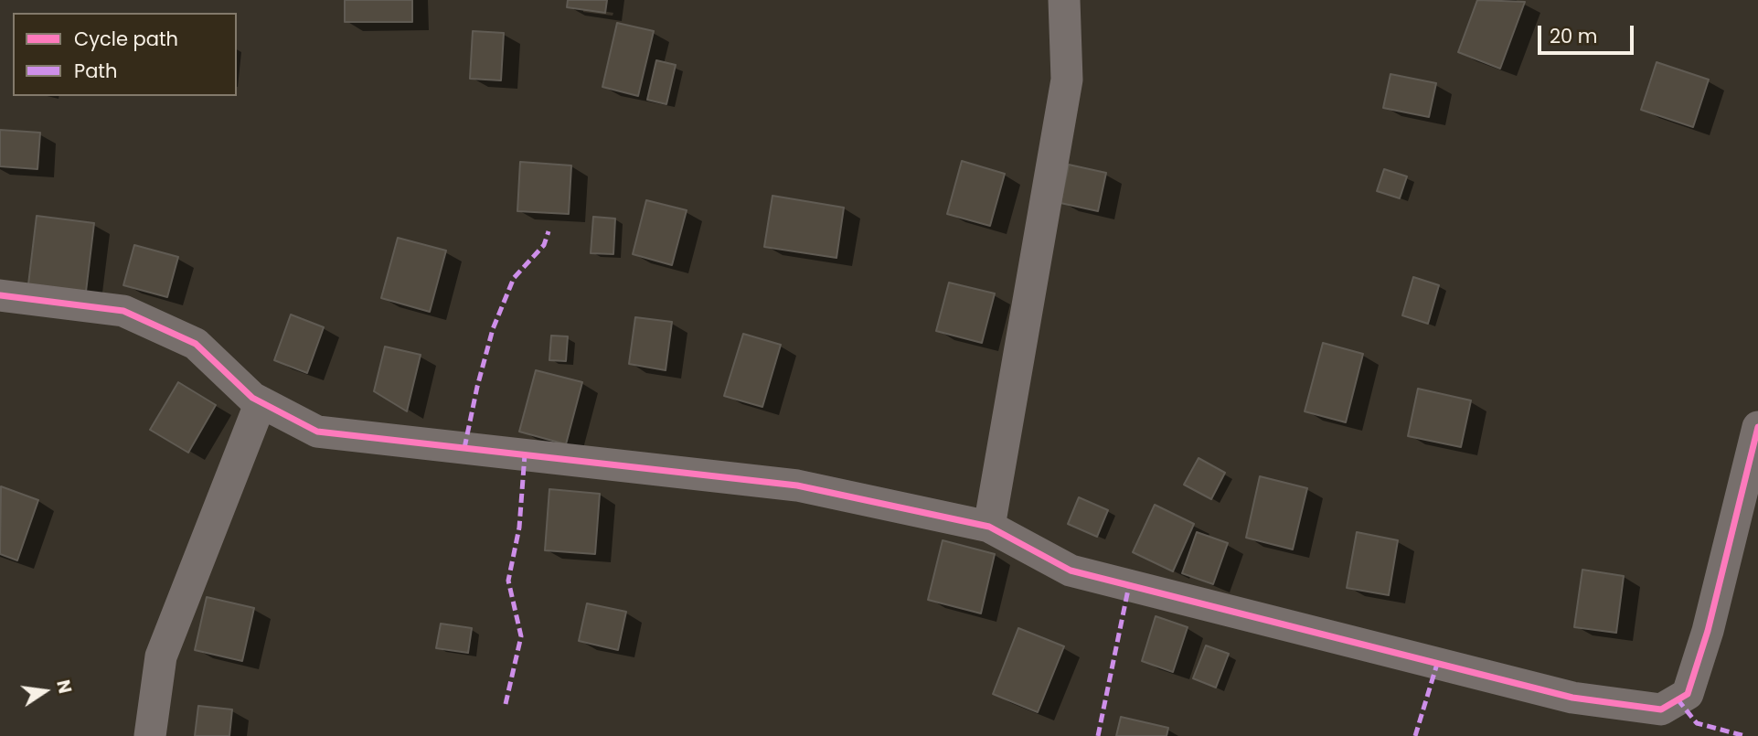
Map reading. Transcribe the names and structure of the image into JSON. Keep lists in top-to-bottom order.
{
  "legend": ["Cycle path", "Path"],
  "scale_bar": "20 m",
  "north": "right"
}
